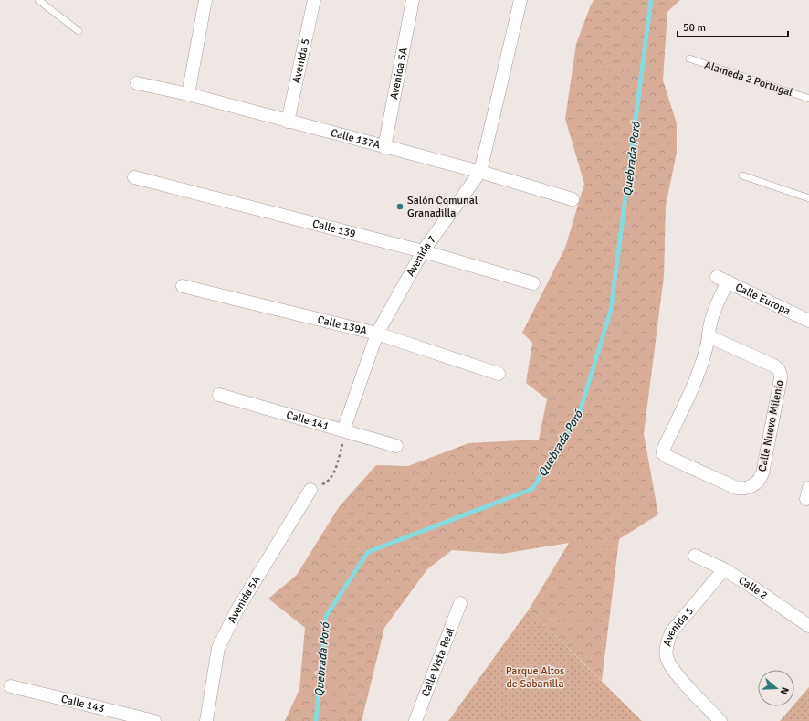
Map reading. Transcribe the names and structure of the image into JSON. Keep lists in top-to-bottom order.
{
  "streets": {
    "street": [
      "Avenida 5",
      "Avenida 5A",
      "Calle 137A",
      "Calle 139",
      "Avenida 7",
      "Calle Europa",
      "Calle 139A",
      "Calle 141",
      "Calle Nuevo Milenio",
      "Calle 2",
      "Calle Vista Real",
      "Calle 143"
    ],
    "lane": ["Alameda 2 Portugal"]
  },
  "crossings": [
    ["Avenida 5", "Calle 137A"],
    ["Avenida 5", "Calle 2"],
    ["Avenida 5A", "Calle 137A"],
    ["Calle 137A", "Avenida 7"],
    ["Calle 139", "Avenida 7"],
    ["Avenida 7", "Calle 139A"],
    ["Avenida 7", "Calle 141"],
    ["Calle Europa", "Calle Nuevo Milenio"]
  ],
  "water": ["Quebrada Poró"],
  "parks": ["Parque Altos de Sabanilla"],
  "places": ["Salón Comunal Granadilla"],
  "scale_bar": "50 m",
  "north": "right"
}
